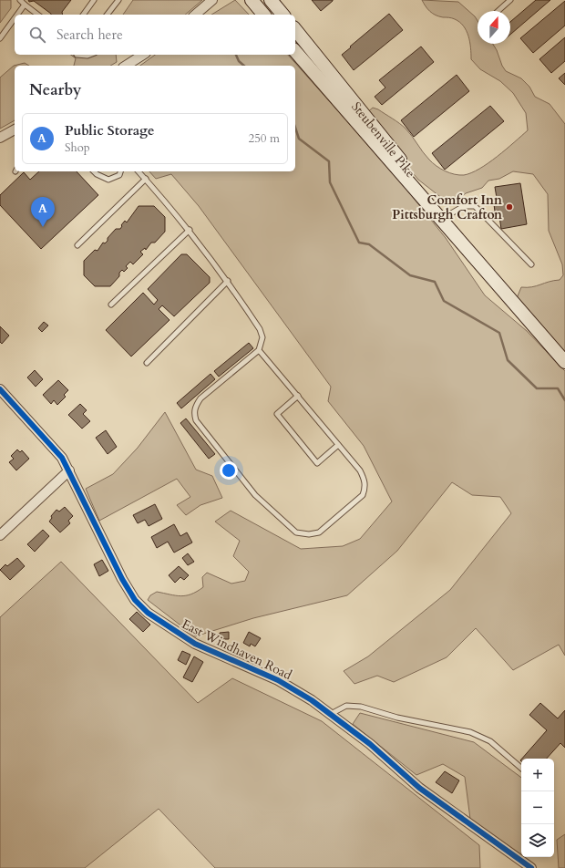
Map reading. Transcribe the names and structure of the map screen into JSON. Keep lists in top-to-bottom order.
{
  "streets": {
    "main road": ["Steubenville Pike"],
    "street": ["East Windhaven Road"]
  },
  "places": ["Comfort Inn Pittsburgh Crafton"],
  "north": "top",
  "page": {
    "search": "Search here",
    "heading": "Nearby",
    "list": [
      {
        "mark": "A",
        "name": "Public Storage",
        "note": "Shop",
        "value": "250 m"
      }
    ],
    "pins": "A",
    "map_buttons": ["+", "−"]
  }
}
